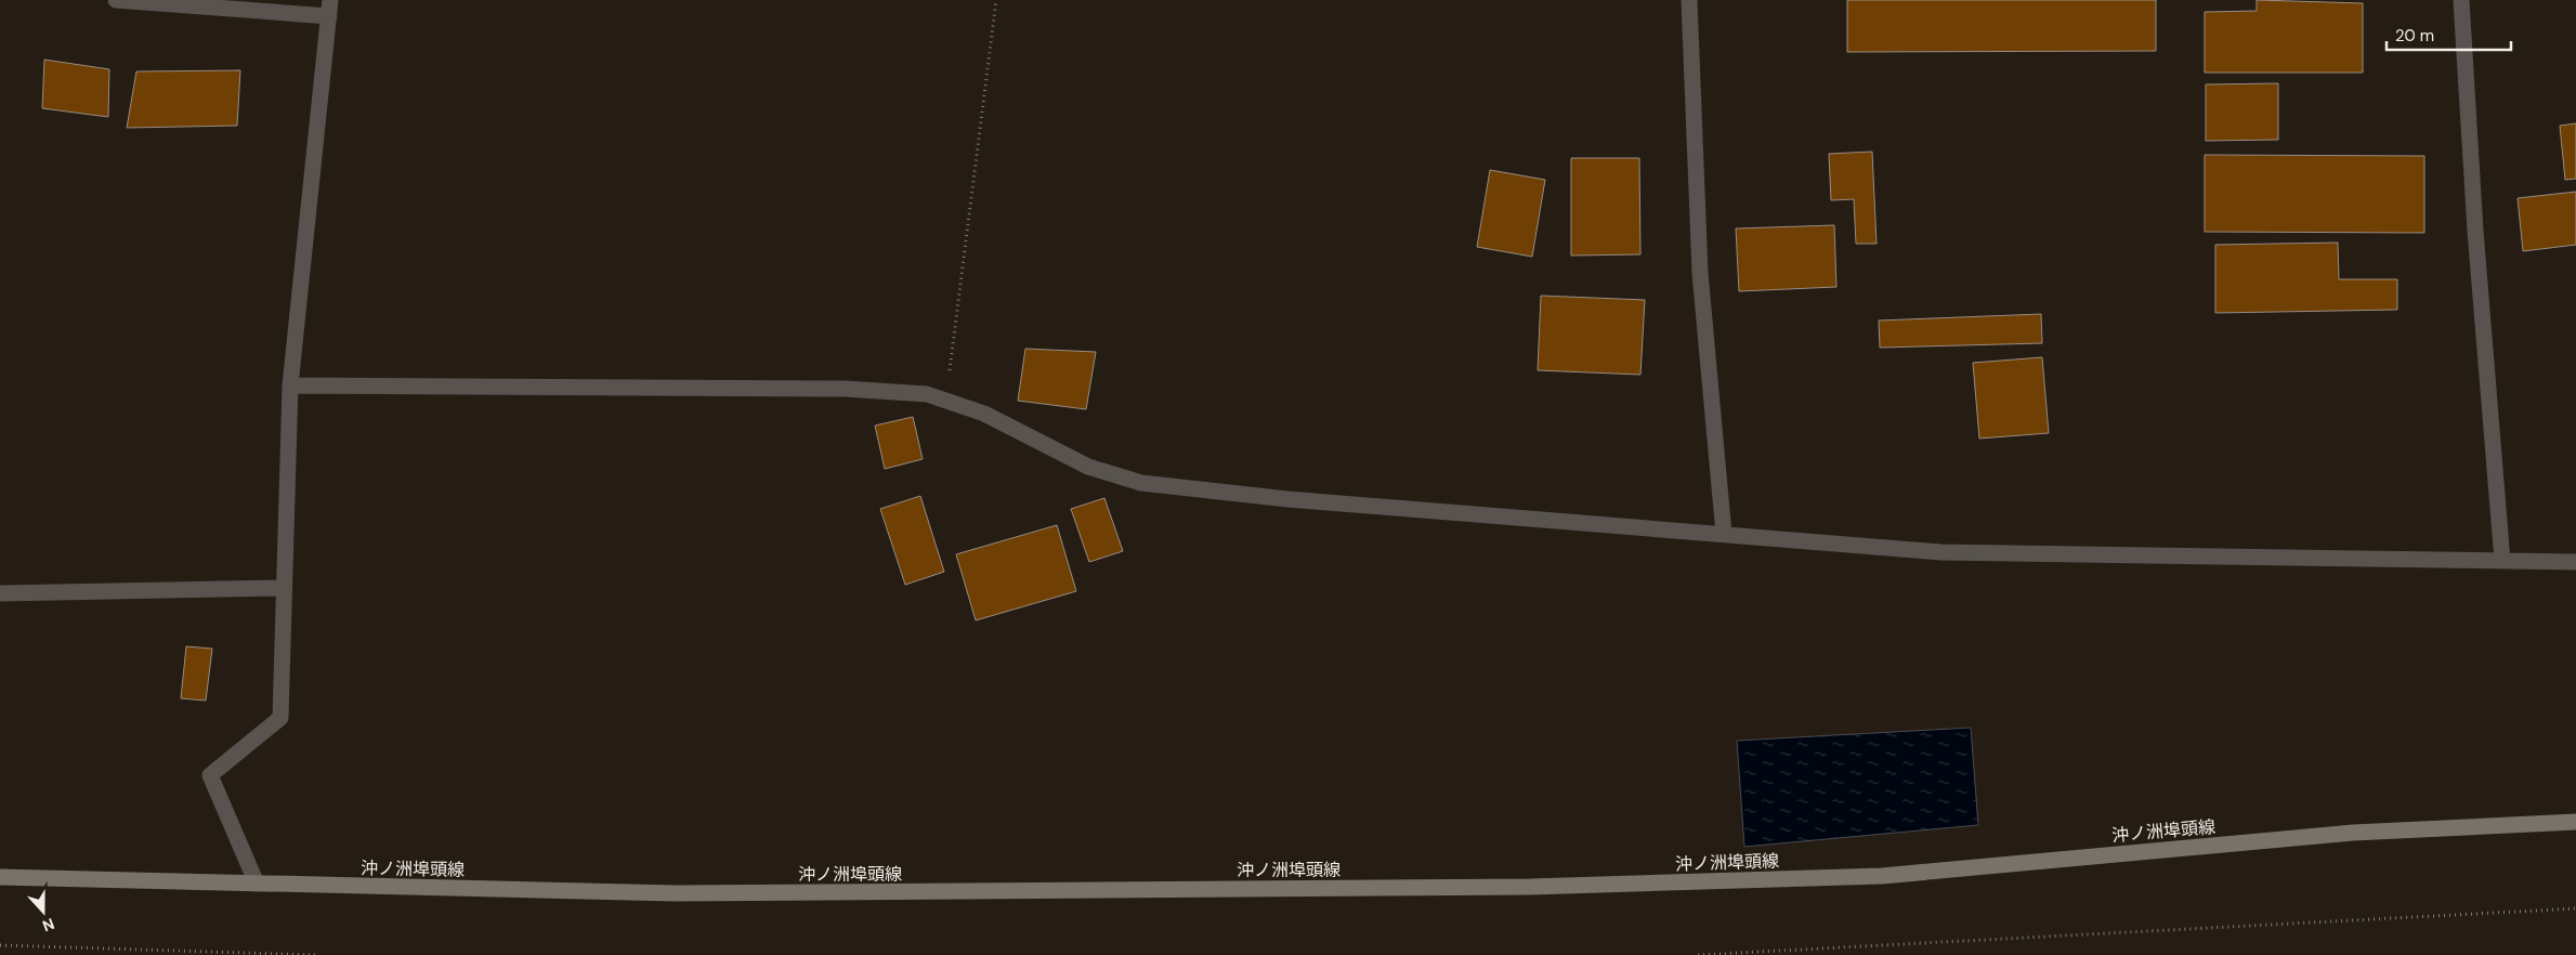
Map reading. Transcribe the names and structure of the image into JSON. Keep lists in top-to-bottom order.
{
  "streets": {
    "main road": ["沖ノ洲埠頭線"]
  },
  "scale_bar": "20 m",
  "north": "bottom"
}
